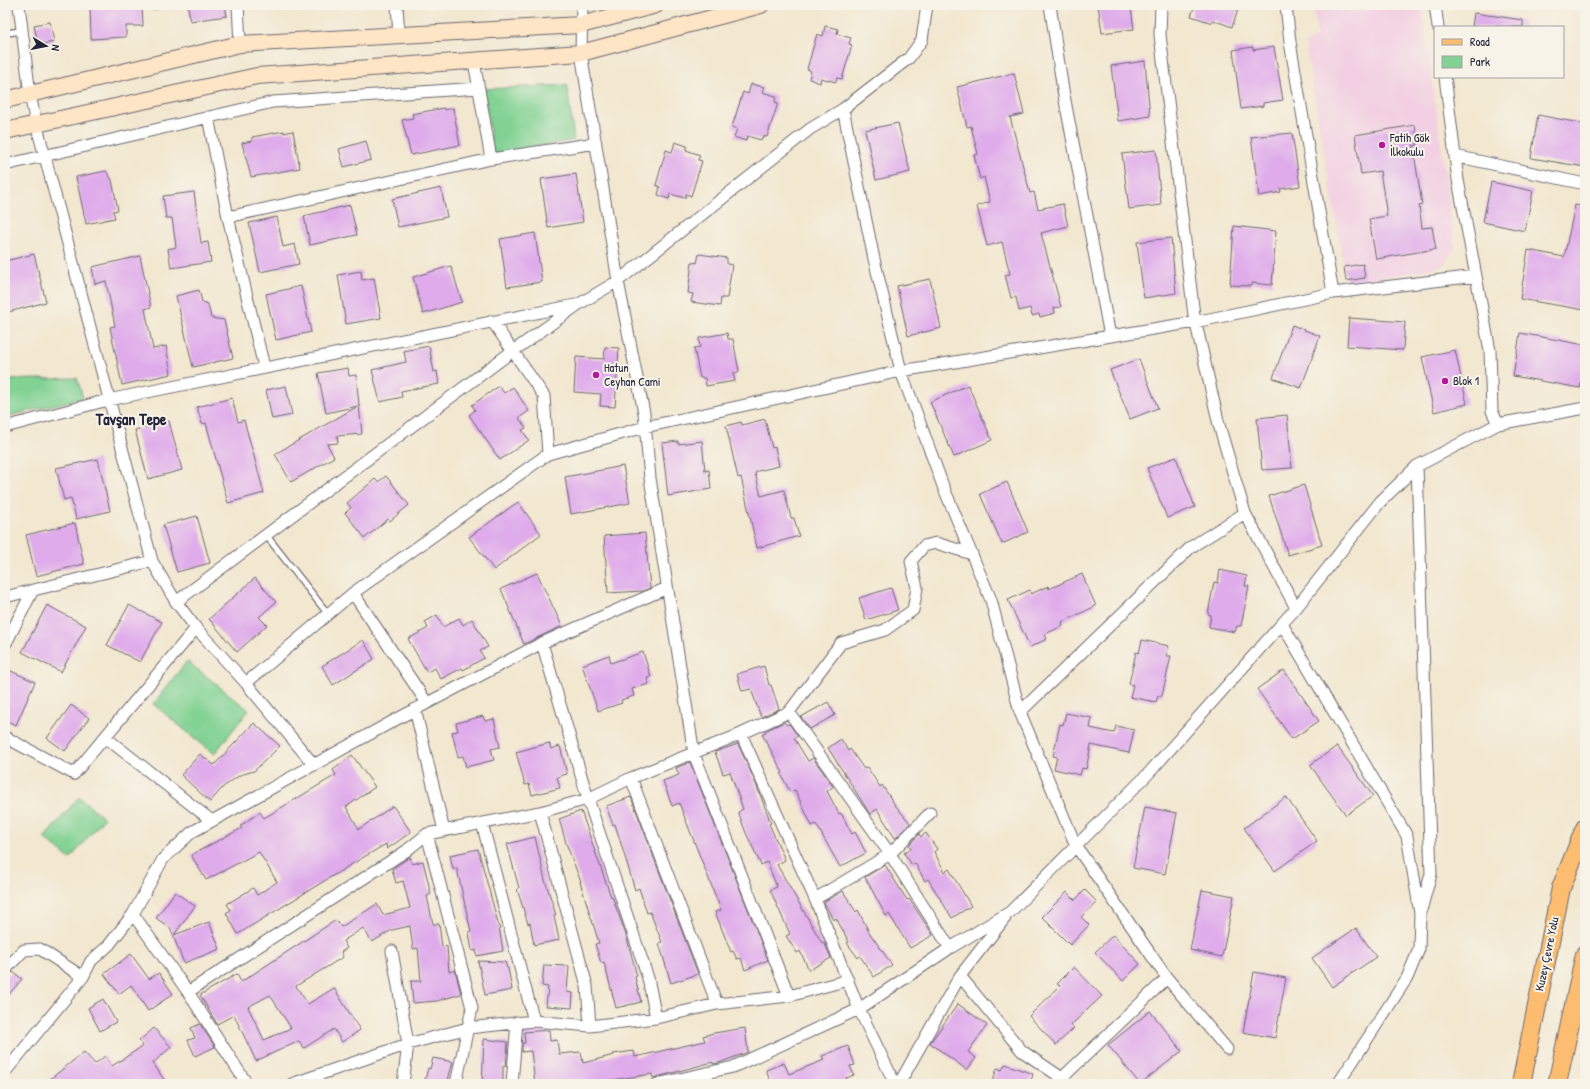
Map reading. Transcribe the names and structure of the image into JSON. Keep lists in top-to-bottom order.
{
  "streets": {
    "main road": ["Kuzey Çevre Yolu"]
  },
  "districts": ["Tavşan Tepe"],
  "places": ["Fatih Gök İlkokulu", "Hatun Ceyhan Cami", "Blok 1"],
  "legend": ["Road", "Park"],
  "north": "right"
}
